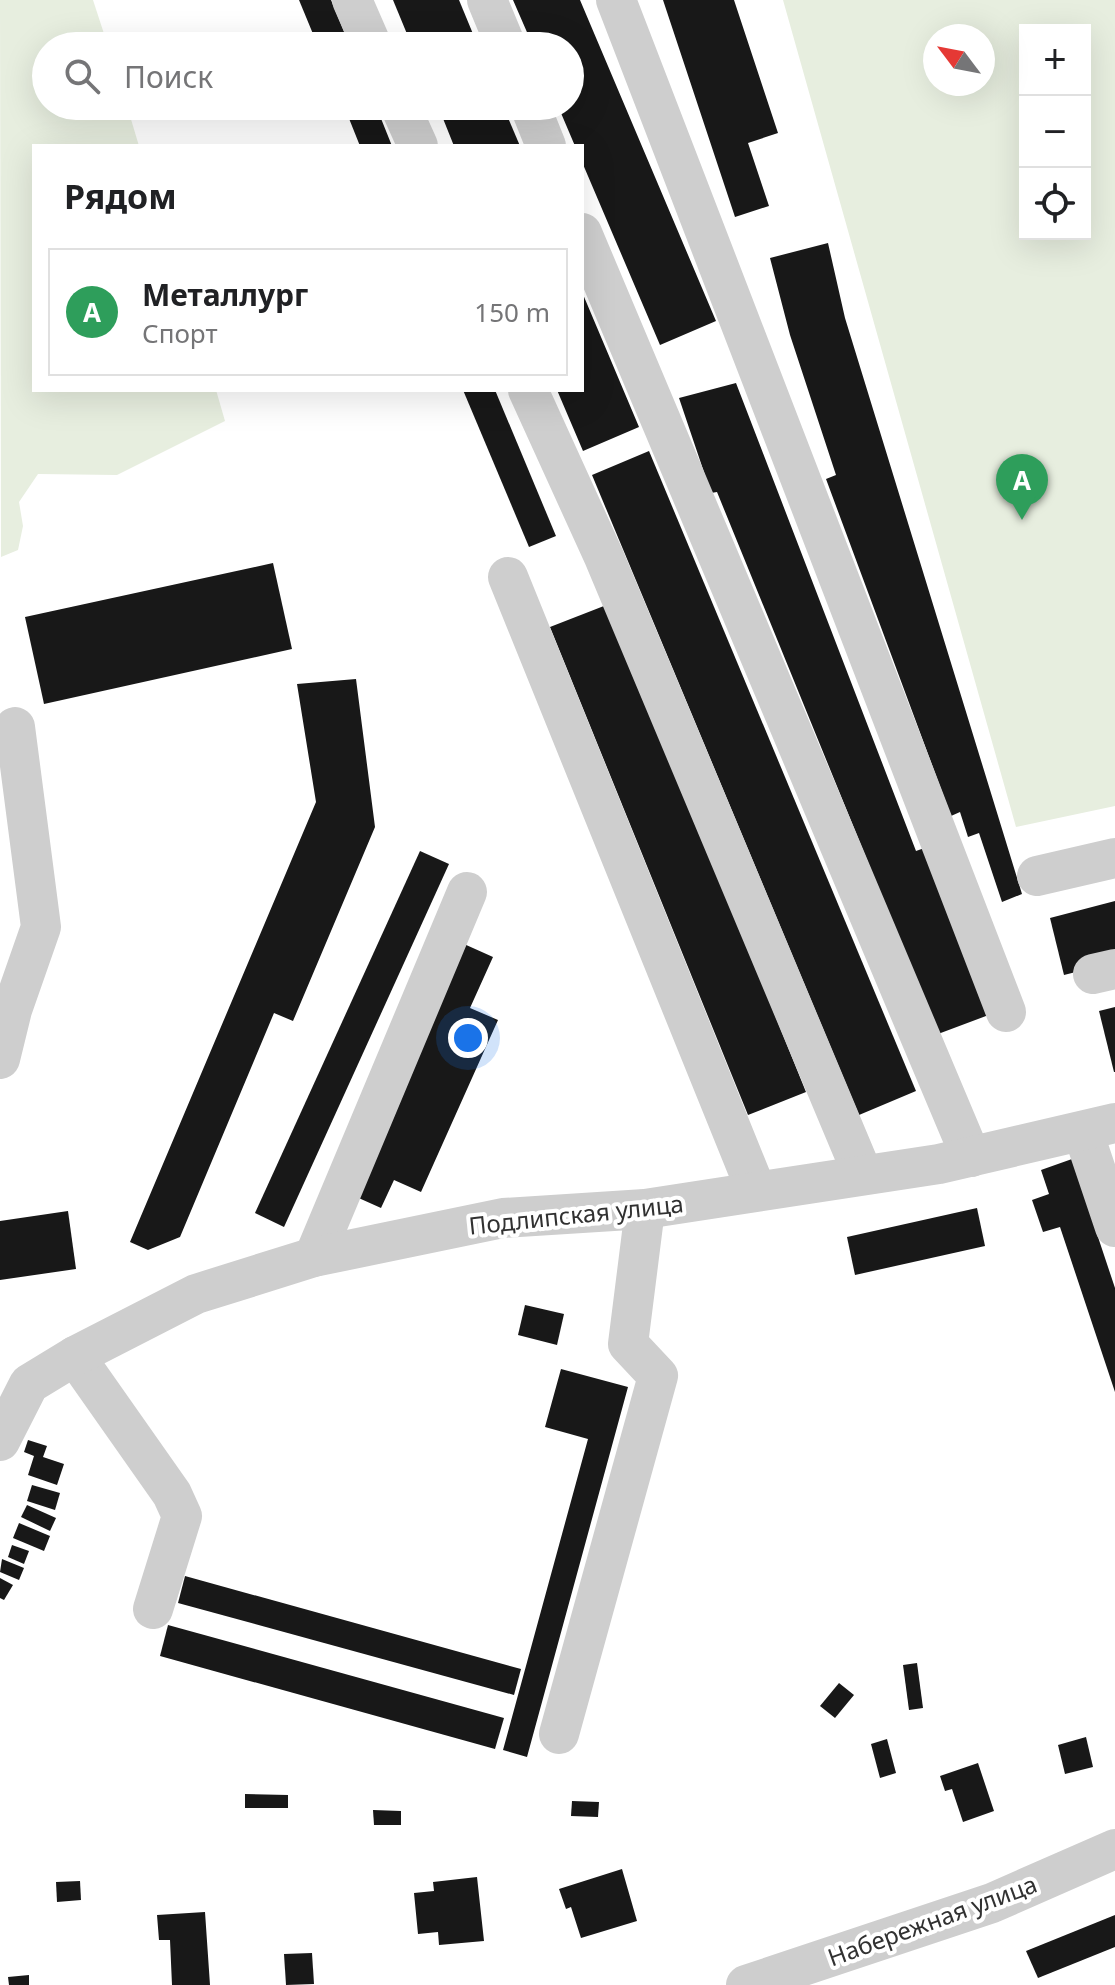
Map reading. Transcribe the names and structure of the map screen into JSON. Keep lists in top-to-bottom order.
{
  "streets": {
    "street": ["Подлипская улица", "Набережная улица"]
  },
  "north": "top left",
  "page": {
    "map_buttons": ["+", "−"],
    "search": "Поиск",
    "heading": "Рядом",
    "list": [
      {
        "mark": "A",
        "name": "Металлург",
        "note": "Спорт",
        "value": "150 m"
      }
    ],
    "pins": "A"
  }
}
